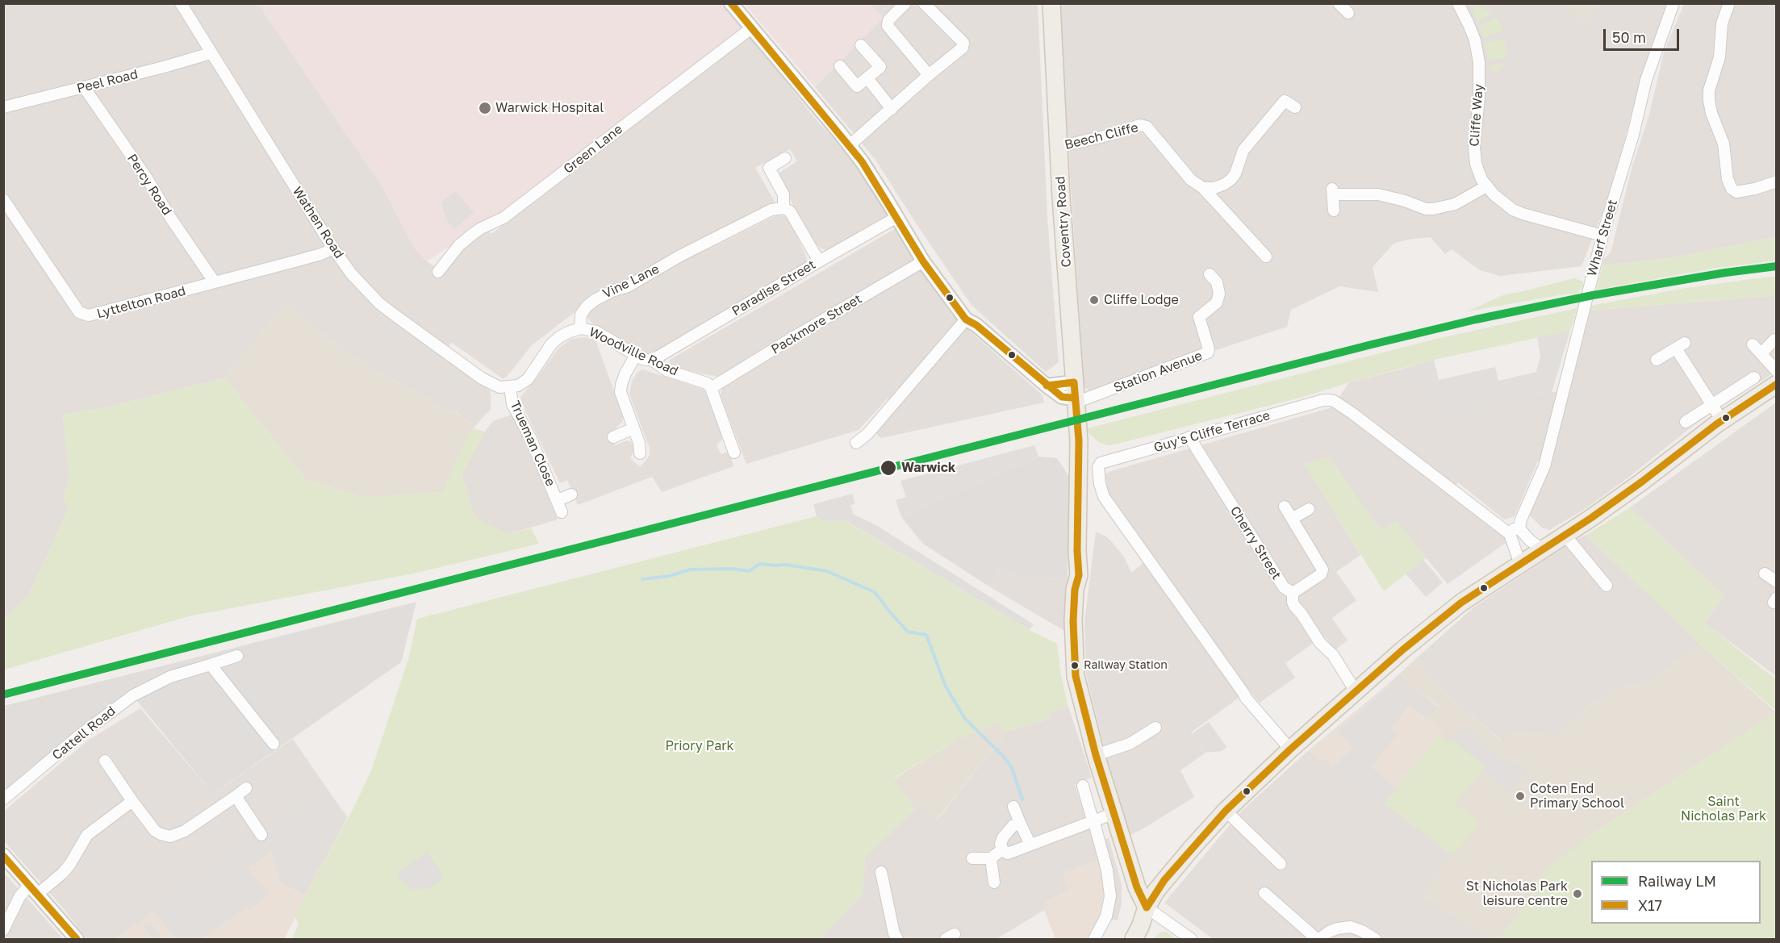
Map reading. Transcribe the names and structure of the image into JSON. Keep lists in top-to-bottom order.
{
  "streets": {
    "main road": ["Coventry Road"],
    "street": [
      "Peel Road",
      "Cliffe Way",
      "Beech Cliffe",
      "Green Lane",
      "Percy Road",
      "Wathen Road",
      "Wharf Street",
      "Vine Lane",
      "Paradise Street",
      "Lyttelton Road",
      "Packmore Street",
      "Woodville Road",
      "Station Avenue",
      "Guy's Cliffe Terrace",
      "Trueman Close",
      "Cherry Street",
      "Cattell Road"
    ]
  },
  "crossings": [
    ["Peel Road", "Percy Road"],
    ["Peel Road", "Wathen Road"],
    ["Cliffe Way", "Wharf Street"],
    ["Beech Cliffe", "Coventry Road"],
    ["Percy Road", "Lyttelton Road"],
    ["Coventry Road", "Station Avenue"],
    ["Wathen Road", "Lyttelton Road"],
    ["Wathen Road", "Trueman Close"],
    ["Wharf Street", "Guy's Cliffe Terrace"],
    ["Vine Lane", "Woodville Road"],
    ["Paradise Street", "Woodville Road"],
    ["Packmore Street", "Woodville Road"],
    ["Guy's Cliffe Terrace", "Cherry Street"]
  ],
  "parks": ["Priory Park", "Saint Nicholas Park"],
  "places": [
    "Warwick Hospital",
    "Cliffe Lodge",
    "Warwick",
    "Railway Station",
    "Coten End Primary School",
    "St Nicholas Park leisure centre"
  ],
  "lines": ["transit line X17", "rail line LM"],
  "legend": ["Railway LM", "X17"],
  "scale_bar": "50 m"
}
